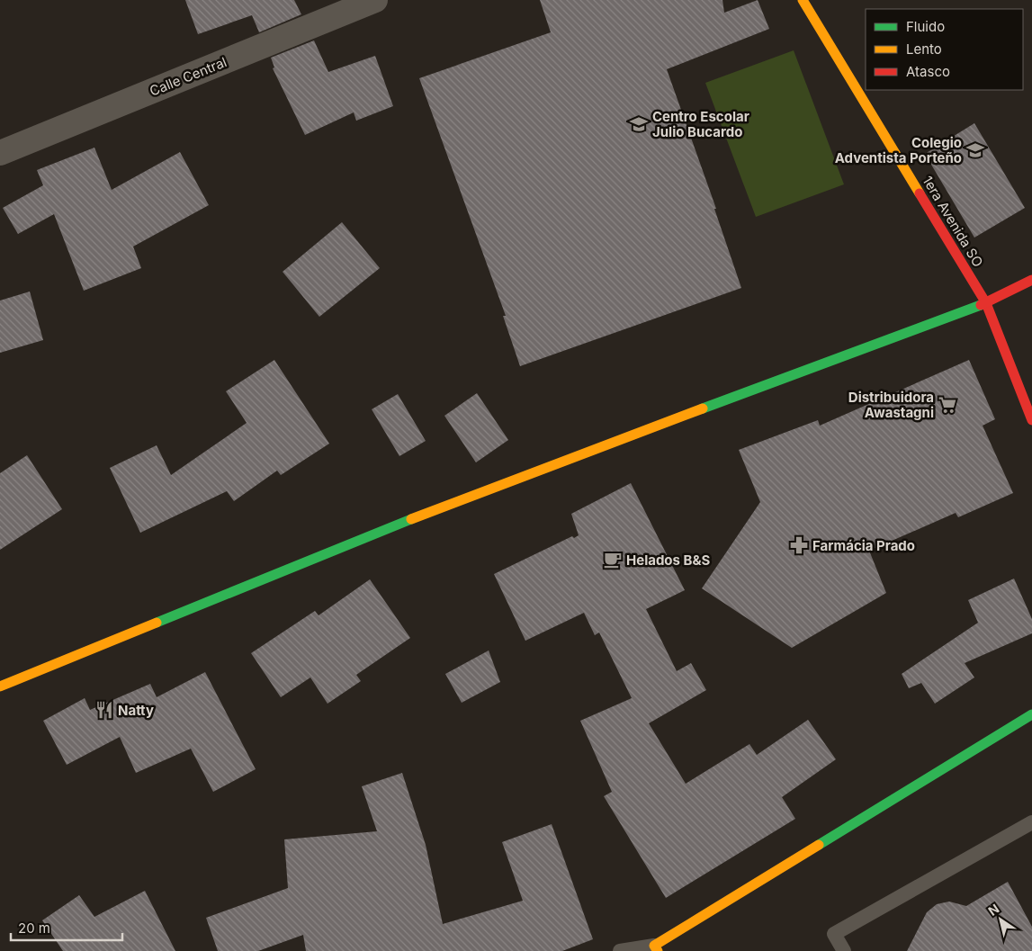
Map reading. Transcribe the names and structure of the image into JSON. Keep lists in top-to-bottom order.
{
  "streets": {
    "main road": ["1era Avenida SO"],
    "street": ["Calle Central"]
  },
  "places": {
    "school or university": ["Centro Escolar Julio Bucardo", "Colegio Adventista Porteño"],
    "supermarket": ["Distribuidora Awastagni"],
    "pharmacy": ["Farmácia Prado"],
    "cafe": ["Helados B&S"],
    "restaurant": ["Natty"]
  },
  "legend": ["Fluido", "Lento", "Atasco"],
  "scale_bar": "20 m",
  "north": "top left"
}
